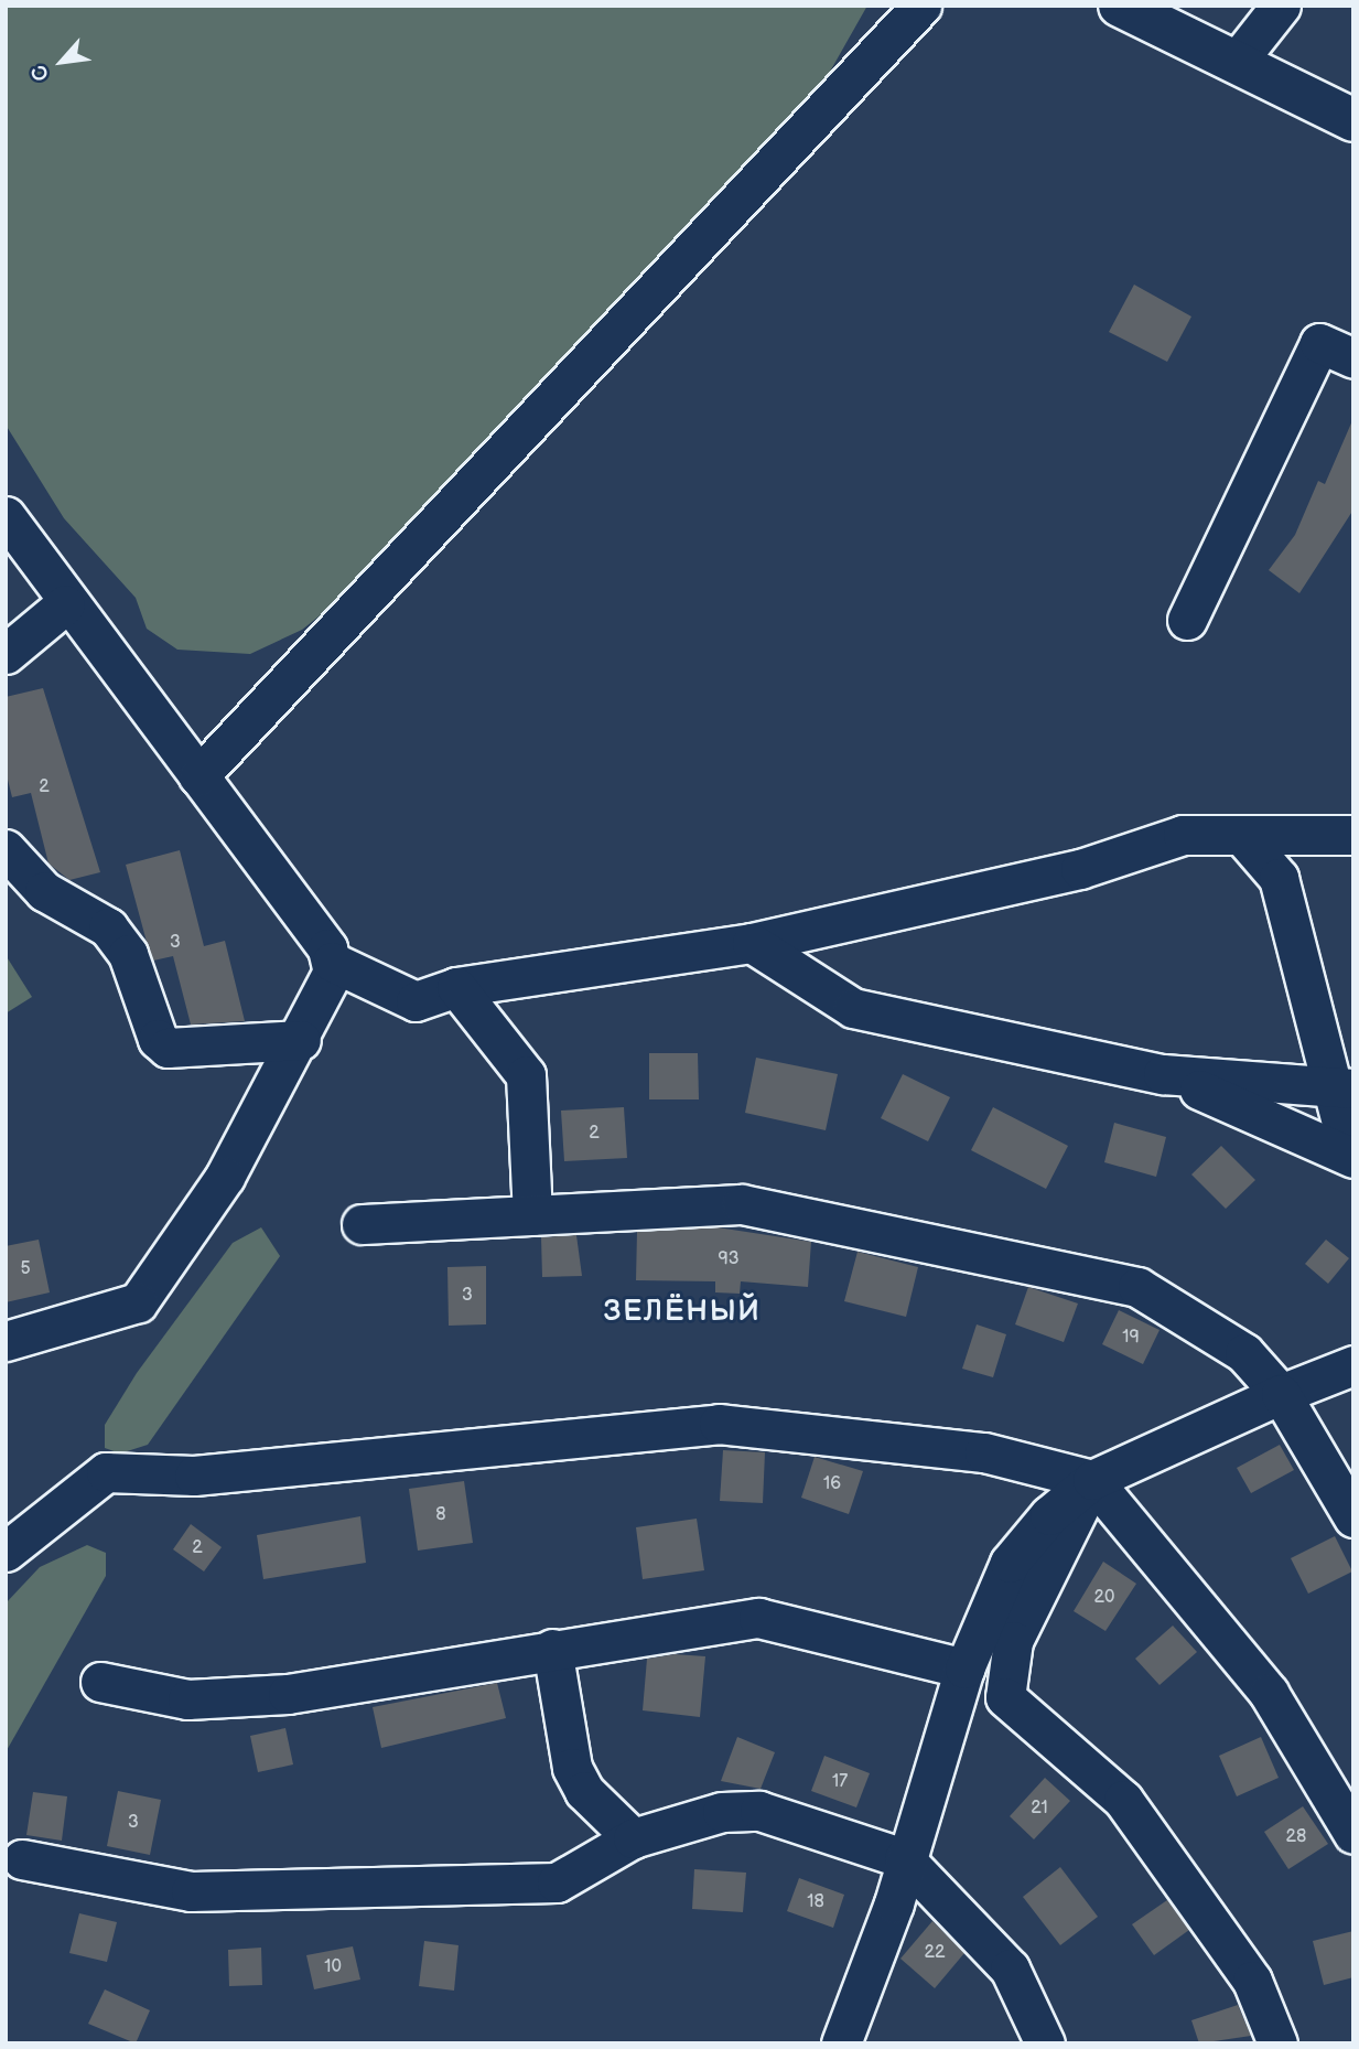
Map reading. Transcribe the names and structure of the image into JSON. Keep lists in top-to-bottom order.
{
  "districts": ["ЗЕЛЁНЫЙ"],
  "house_numbers": [
    "2",
    "3",
    "2",
    "93",
    "5",
    "3",
    "19",
    "16",
    "8",
    "2",
    "20",
    "17",
    "21",
    "3",
    "28",
    "18",
    "22",
    "10"
  ],
  "north": "bottom left"
}
